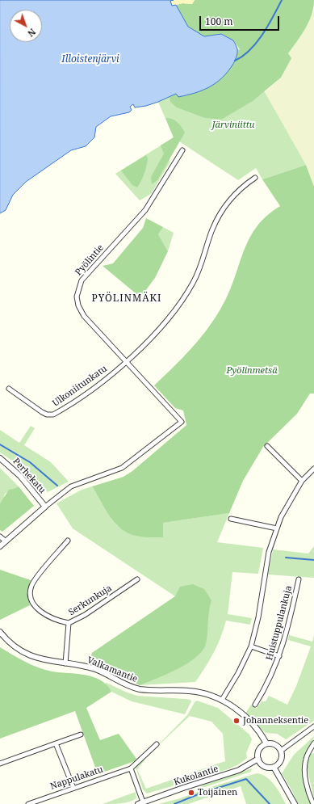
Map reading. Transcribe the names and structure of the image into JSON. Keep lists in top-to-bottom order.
{
  "streets": {
    "street": [
      "Pyölintie",
      "Ulkoniitunkatu",
      "Perhekatu",
      "Serkunkuja",
      "Huistuppulankuja",
      "Valkamantie",
      "Kukolantie",
      "Nappulakatu"
    ]
  },
  "crossings": [
    ["Pyölintie", "Ulkoniitunkatu"],
    ["Pyölintie", "Perhekatu"],
    ["Serkunkuja", "Valkamantie"],
    ["Valkamantie", "Kukolantie"]
  ],
  "districts": ["PYÖLINMÄKI"],
  "water": ["Illoistenjärvi"],
  "parks": ["Järviniittu", "Pyölinmetsä"],
  "places": ["Johanneksentie", "Toijainen"],
  "scale_bar": "100 m",
  "north": "bottom right"
}
